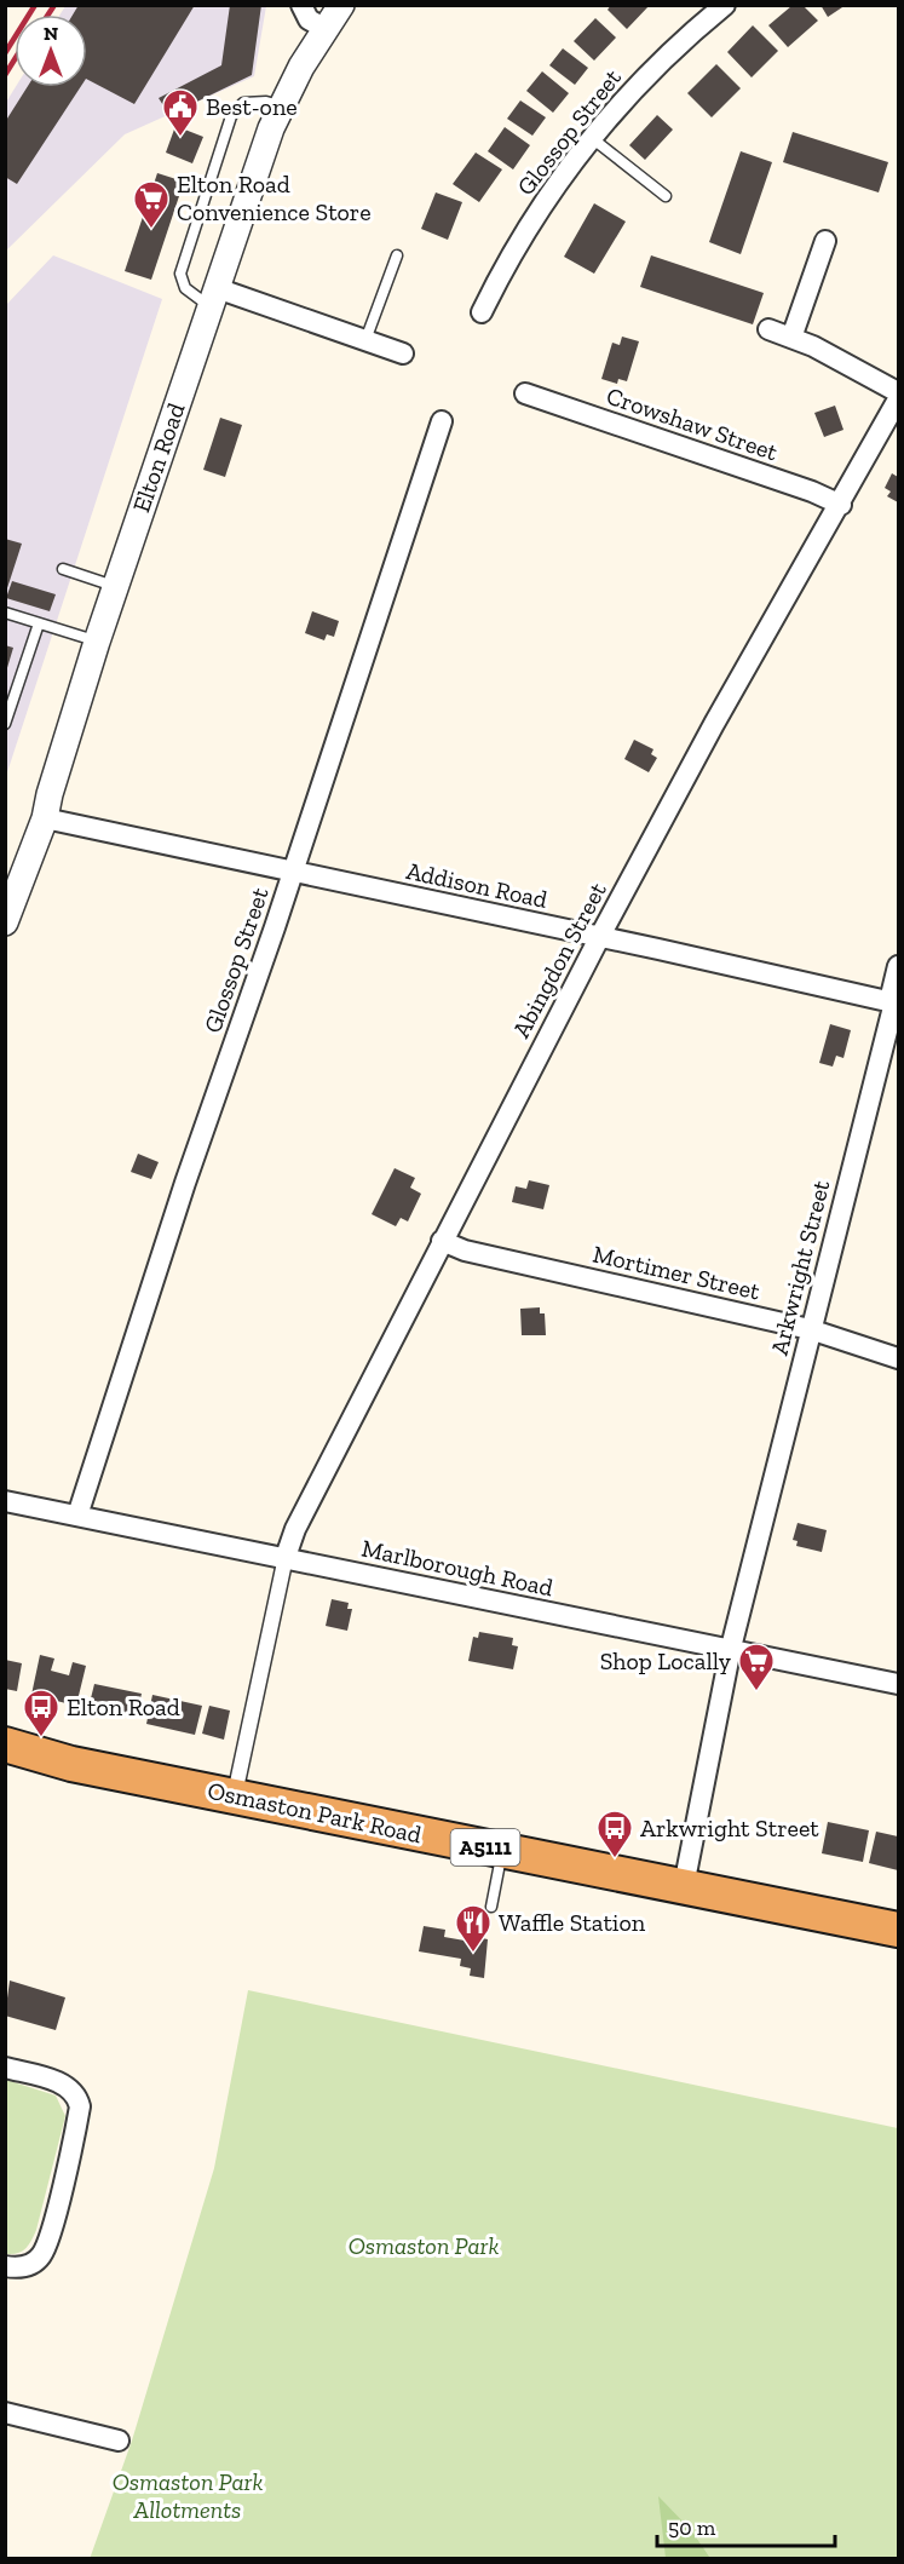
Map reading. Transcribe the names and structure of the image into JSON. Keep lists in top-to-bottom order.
{
  "streets": {
    "highway": ["Osmaston Park Road", "A5111"],
    "street": [
      "Glossop Street",
      "Crowshaw Street",
      "Elton Road",
      "Addison Road",
      "Abingdon Street",
      "Arkwright Street",
      "Mortimer Street",
      "Marlborough Road"
    ]
  },
  "crossings": [
    ["Glossop Street", "Addison Road"],
    ["Glossop Street", "Marlborough Road"],
    ["Crowshaw Street", "Abingdon Street"],
    ["Elton Road", "Addison Road"],
    ["Addison Road", "Abingdon Street"],
    ["Addison Road", "Arkwright Street"],
    ["Abingdon Street", "Mortimer Street"],
    ["Abingdon Street", "Marlborough Road"],
    ["Arkwright Street", "Mortimer Street"],
    ["Arkwright Street", "Marlborough Road"],
    ["Arkwright Street", "Osmaston Park Road"]
  ],
  "parks": ["Osmaston Park", "Osmaston Park Allotments"],
  "places": {
    "public building": ["Best-one"],
    "supermarket": ["Elton Road Convenience Store", "Shop Locally"],
    "bus stop": ["Elton Road", "Arkwright Street"],
    "restaurant": ["Waffle Station"]
  },
  "scale_bar": "50 m",
  "north": "top"
}
